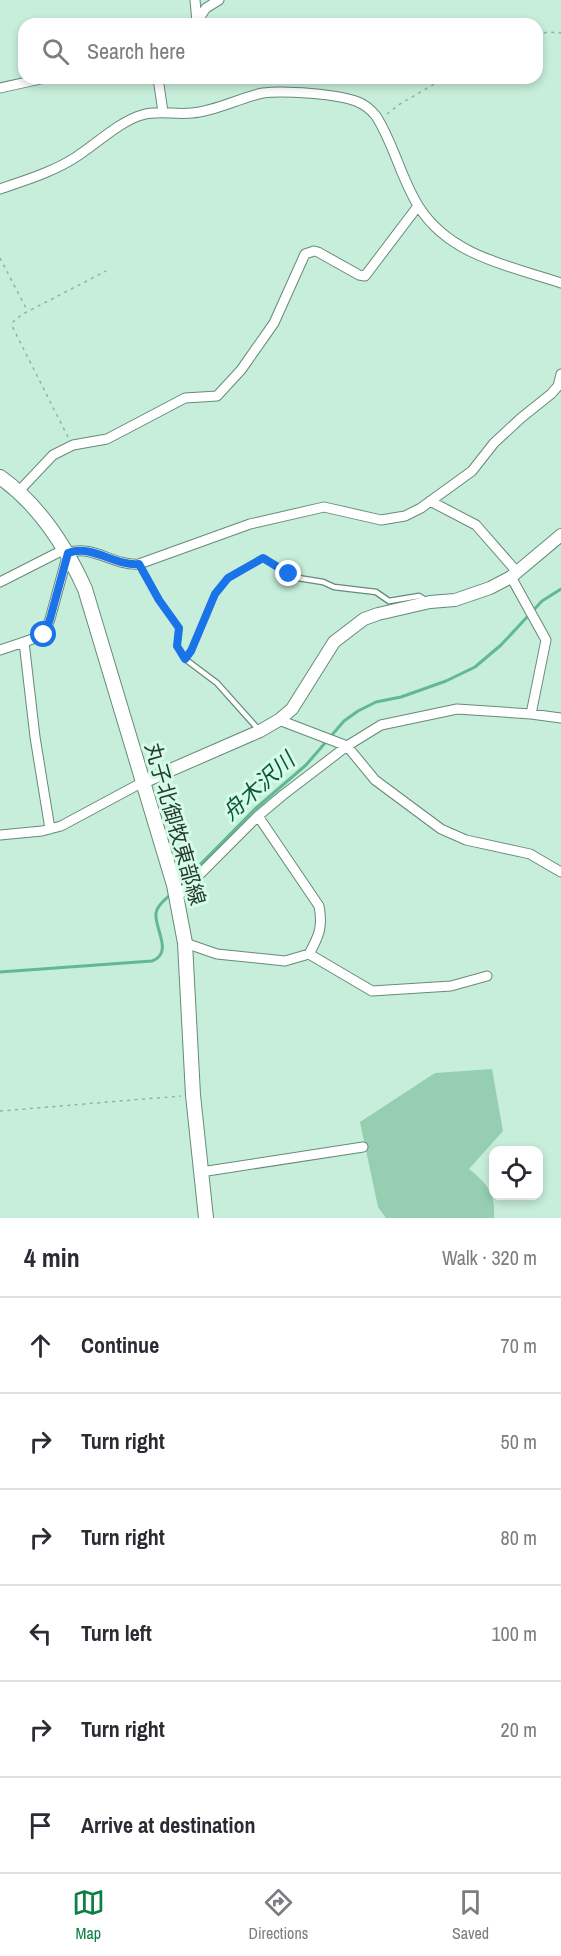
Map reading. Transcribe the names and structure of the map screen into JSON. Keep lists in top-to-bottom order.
{
  "streets": {
    "main road": ["丸子北御牧東部線"]
  },
  "water": ["舟木沢川"],
  "page": {
    "search": "Search here",
    "heading": ["4 min", "Walk · 320 m"],
    "list": [
      ["Continue", "70 m"],
      ["Turn right", "50 m"],
      ["Turn right", "80 m"],
      ["Turn left", "100 m"],
      ["Turn right", "20 m"],
      "Arrive at destination"
    ],
    "nav": ["Map", "Directions", "Saved"]
  }
}
